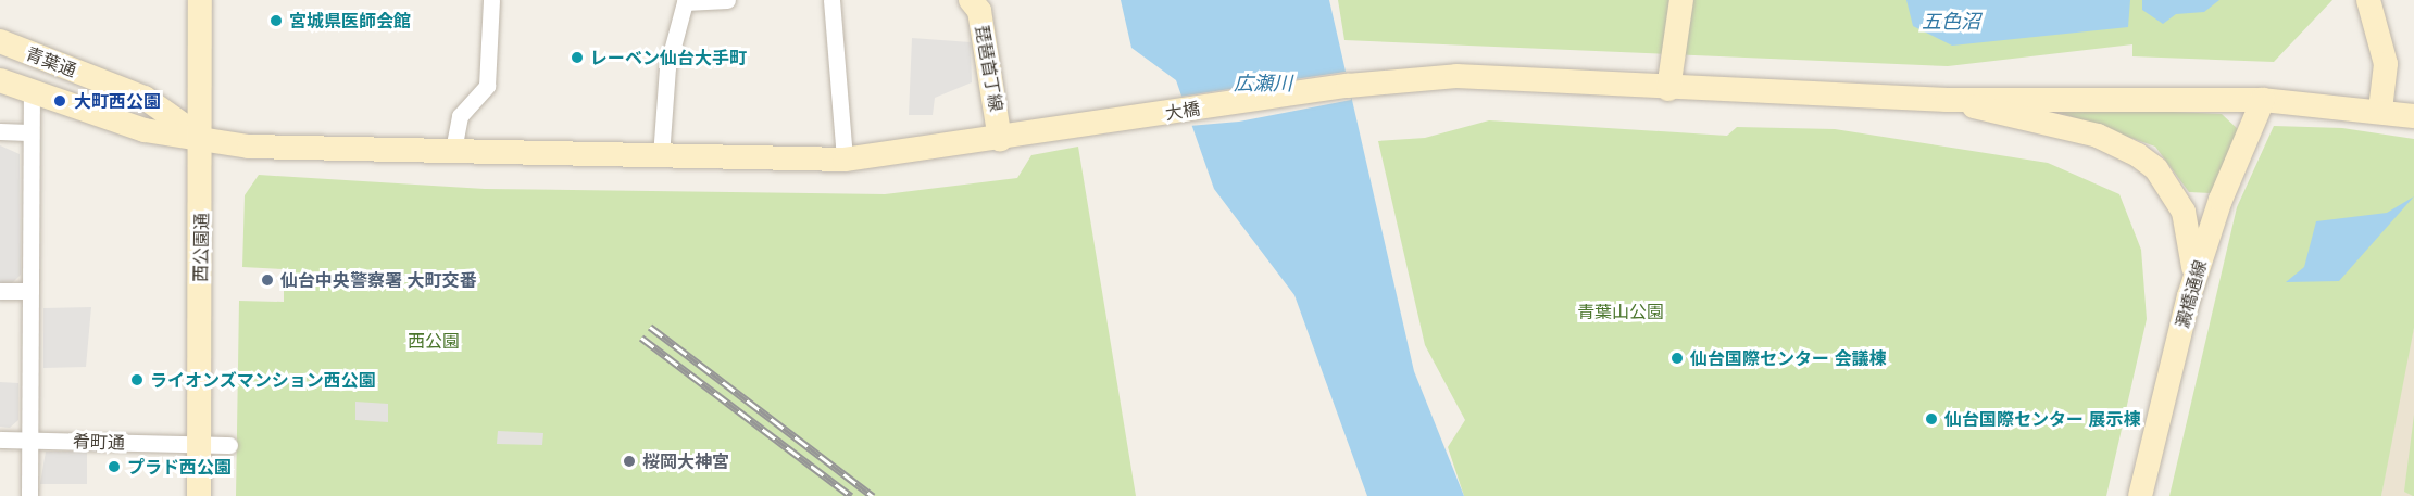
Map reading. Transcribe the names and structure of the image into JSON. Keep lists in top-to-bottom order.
{
  "streets": {
    "street": [
      "青葉通",
      "琵琶首丁線",
      "大橋",
      "西公園通",
      "澱橋通線",
      "肴町通"
    ]
  },
  "crossings": [
    ["青葉通", "大橋"],
    ["青葉通", "西公園通"],
    ["琵琶首丁線", "大橋"],
    ["西公園通", "肴町通"]
  ],
  "water": ["五色沼", "広瀬川"],
  "parks": ["青葉山公園", "西公園"],
  "places": [
    "宮城県医師会館",
    "レーベン仙台大手町",
    "大町西公園",
    "仙台中央警察署 大町交番",
    "仙台国際センター 会議棟",
    "ライオンズマンション西公園",
    "仙台国際センター 展示棟",
    "桜岡大神宮",
    "プラド西公園"
  ]
}
